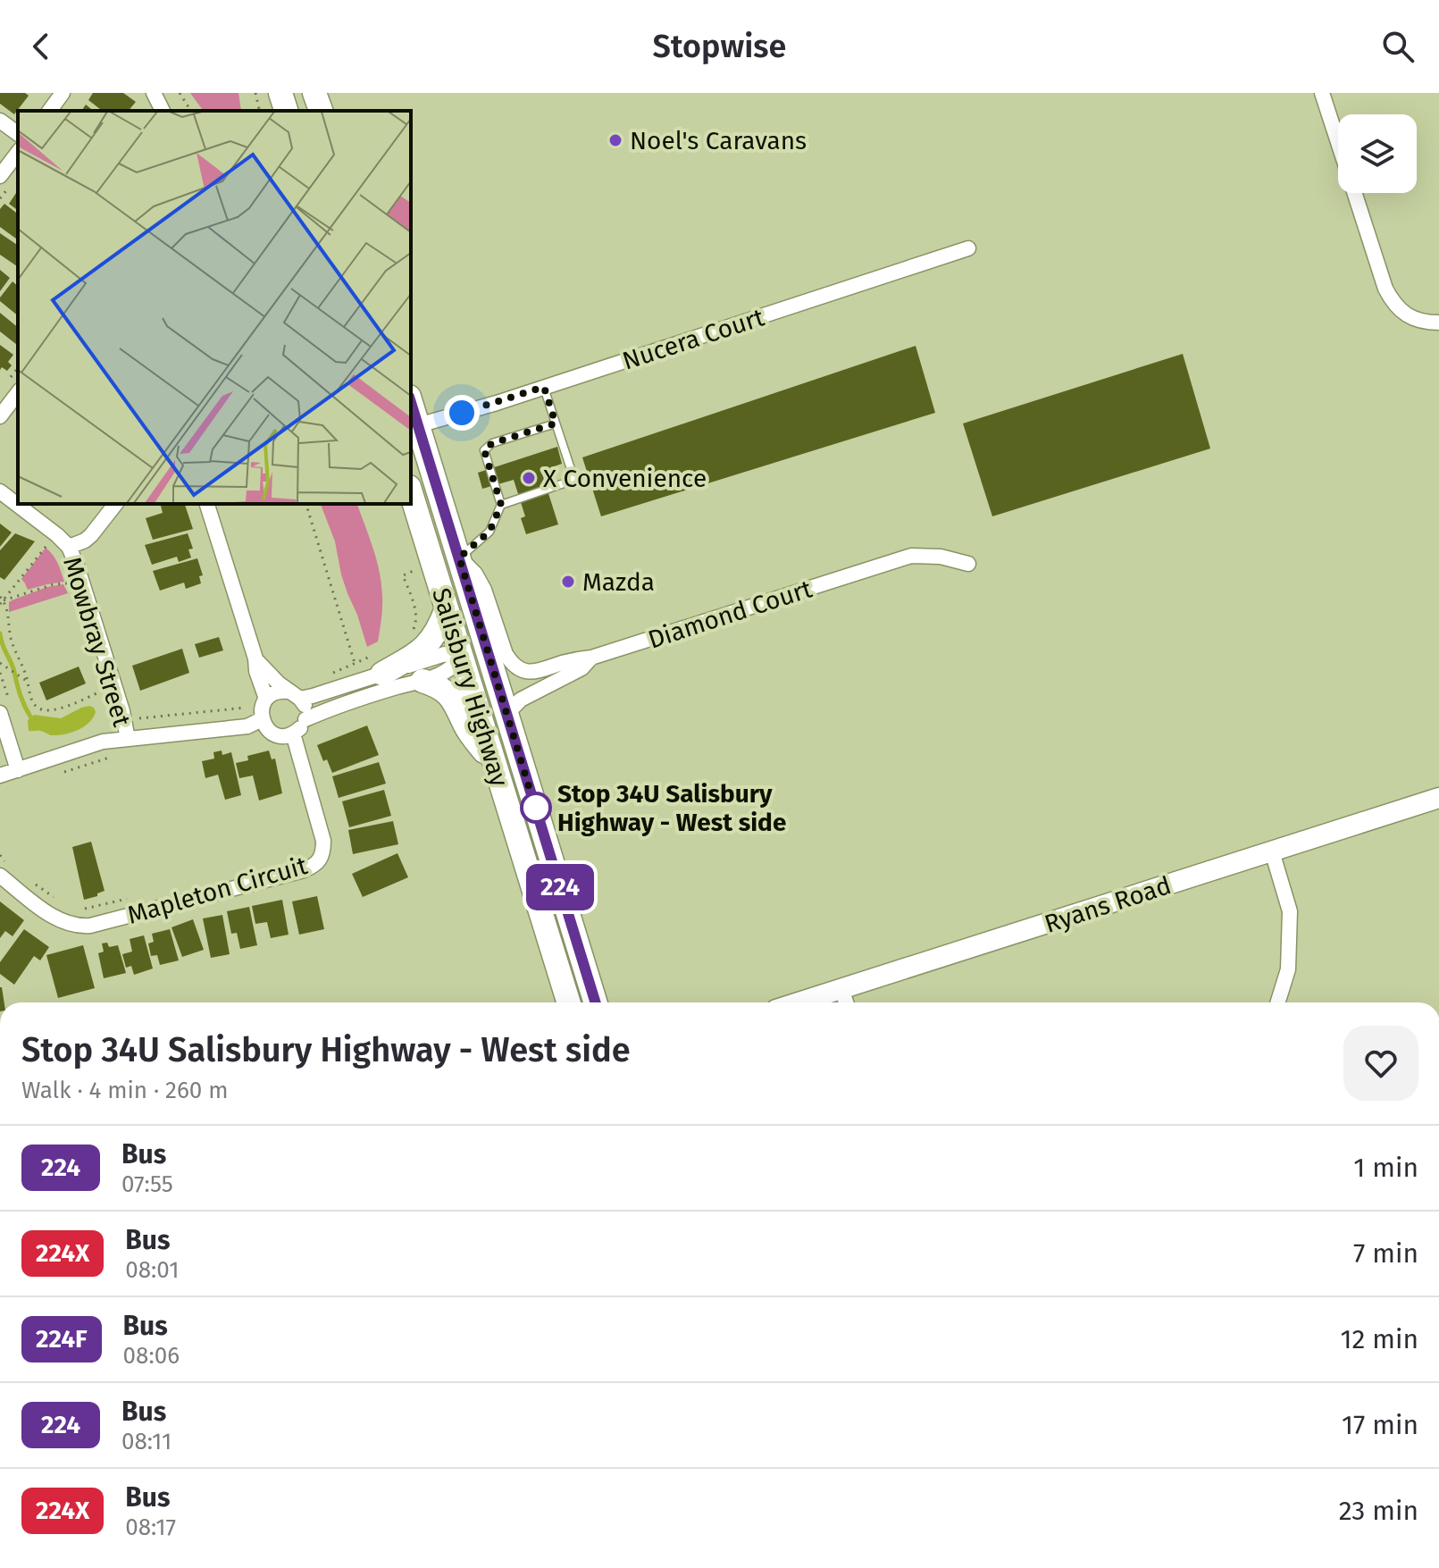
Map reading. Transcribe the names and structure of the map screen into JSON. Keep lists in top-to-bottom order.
{
  "streets": {
    "main road": ["Salisbury Highway"],
    "street": [
      "Nucera Court",
      "Diamond Court",
      "Mowbray Street",
      "Mapleton Circuit",
      "Ryans Road"
    ]
  },
  "crossings": [
    ["Nucera Court", "Salisbury Highway"],
    ["Diamond Court", "Salisbury Highway"]
  ],
  "places": [
    "Noel's Caravans",
    "X Convenience",
    "Mazda",
    "Stop 34U Salisbury Highway - West side"
  ],
  "lines": ["bus line 224"],
  "page": {
    "header": "Stopwise",
    "on_map": "224",
    "heading": ["Stop 34U Salisbury Highway - West side", "Walk · 4 min · 260 m"],
    "list": [
      {
        "mark": "224",
        "name": "Bus",
        "note": "07:55",
        "value": "1 min"
      },
      {
        "mark": "224X",
        "name": "Bus",
        "note": "08:01",
        "value": "7 min"
      },
      {
        "mark": "224F",
        "name": "Bus",
        "note": "08:06",
        "value": "12 min"
      },
      {
        "mark": "224",
        "name": "Bus",
        "note": "08:11",
        "value": "17 min"
      },
      {
        "mark": "224X",
        "name": "Bus",
        "note": "08:17",
        "value": "23 min"
      }
    ]
  }
}
